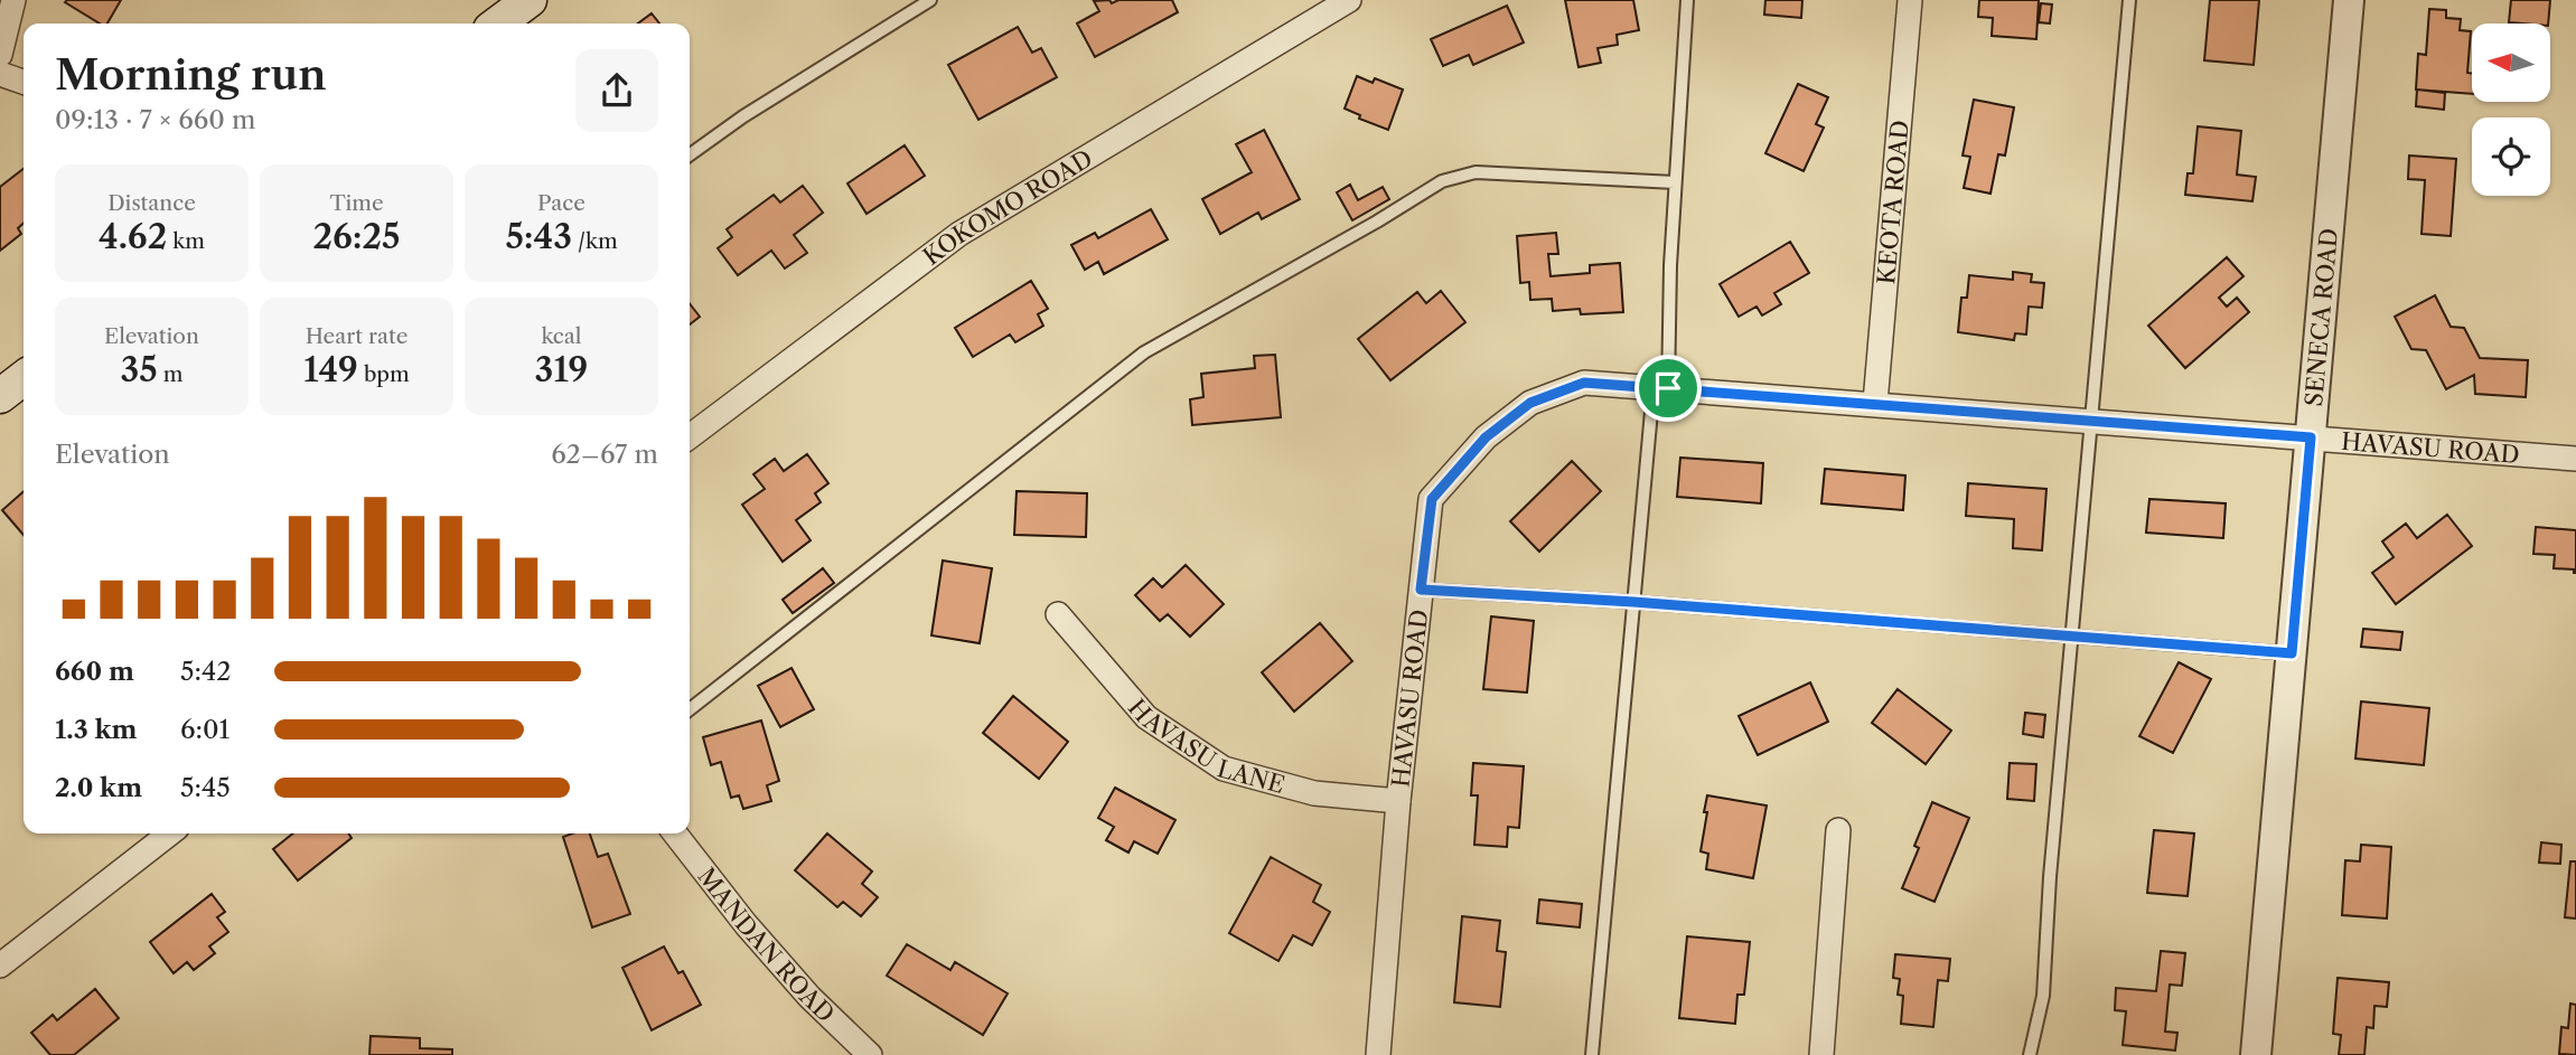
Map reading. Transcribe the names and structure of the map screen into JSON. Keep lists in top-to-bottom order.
{
  "streets": {
    "street": [
      "KEOTA ROAD",
      "KOKOMO ROAD",
      "SENECA ROAD",
      "HAVASU ROAD",
      "HAVASU LANE",
      "MANDAN ROAD"
    ]
  },
  "crossings": [
    ["KEOTA ROAD", "HAVASU ROAD"],
    ["SENECA ROAD", "HAVASU ROAD"],
    ["HAVASU ROAD", "HAVASU LANE"]
  ],
  "north": "left",
  "page": {
    "heading": ["Morning run", "09:13 · 7 × 660 m"],
    "stats": [
      ["Distance", "4.62 km"],
      ["Time", "26:25"],
      ["Pace", "5:43 /km"],
      ["Elevation", "35 m"],
      ["Heart rate", "149 bpm"],
      ["kcal", "319"]
    ],
    "chart": ["Elevation", "62–67 m"],
    "list": [
      {
        "name": "660 m",
        "note": "5:42"
      },
      {
        "name": "1.3 km",
        "note": "6:01"
      },
      {
        "name": "2.0 km",
        "note": "5:45"
      }
    ]
  }
}
